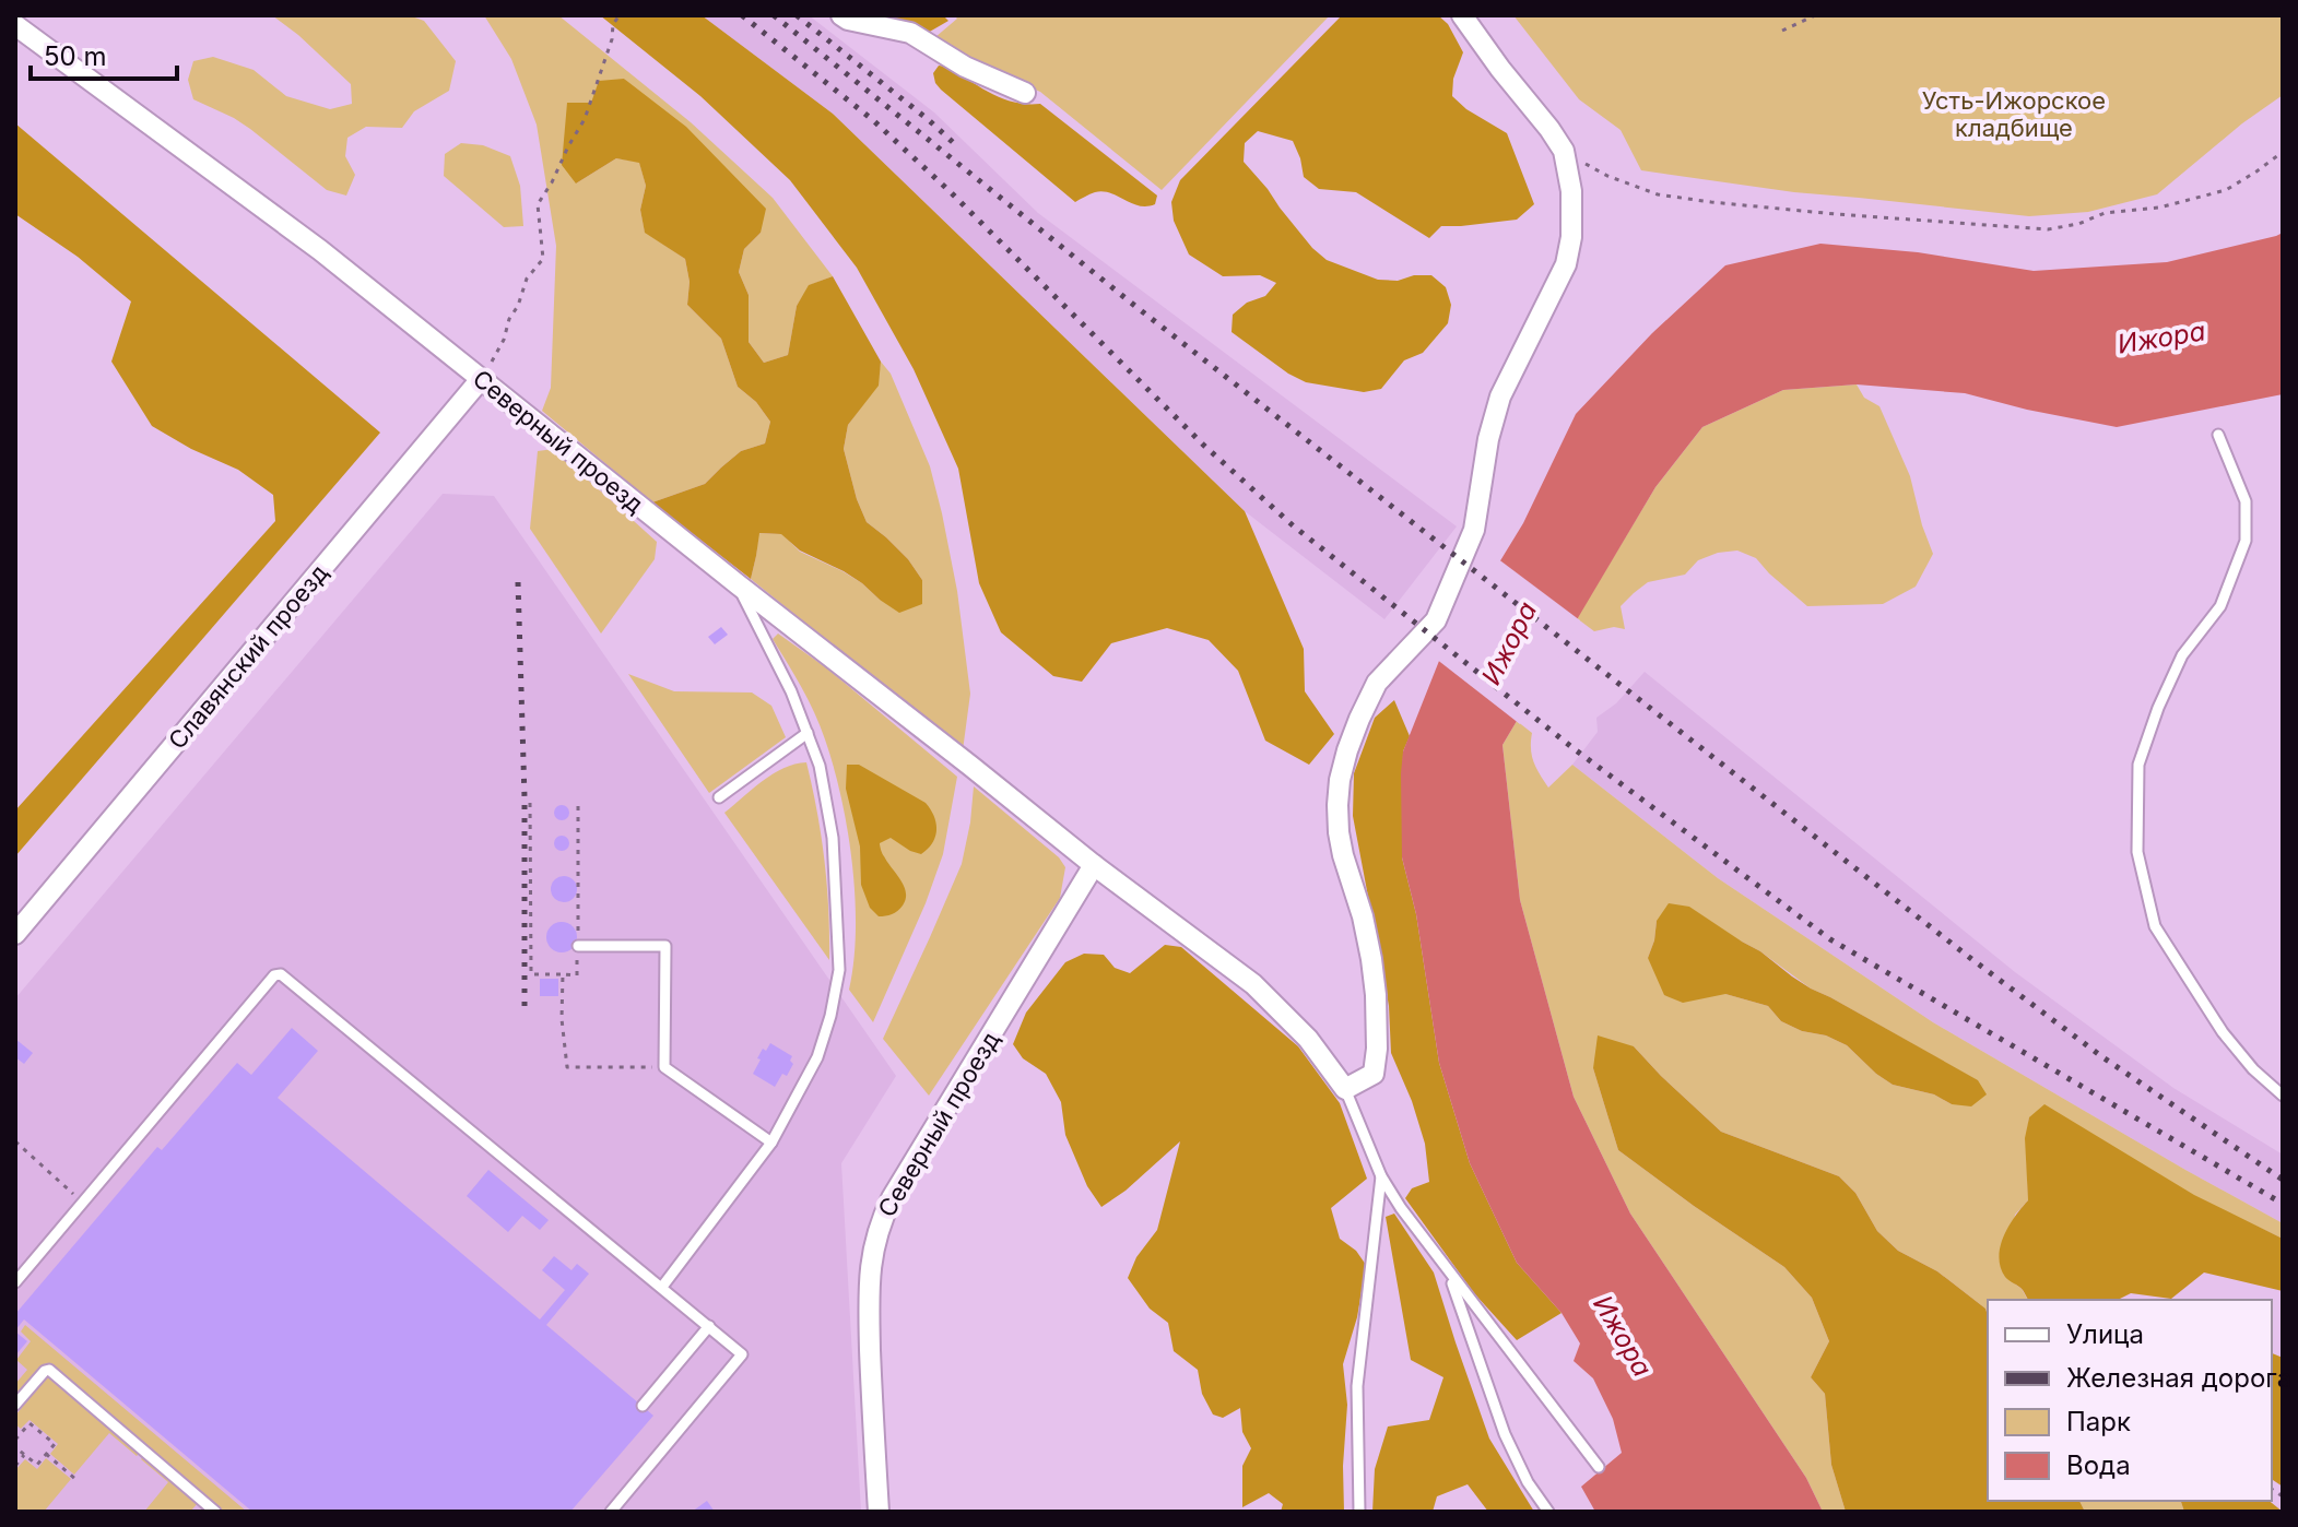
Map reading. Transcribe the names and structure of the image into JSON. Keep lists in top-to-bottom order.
{
  "streets": {
    "street": ["Северный проезд", "Славянский проезд"]
  },
  "crossings": [
    ["Северный проезд", "Славянский проезд"]
  ],
  "water": ["Ижора"],
  "parks": ["Усть-Ижорское кладбище"],
  "legend": [
    "Улица",
    "Железная дорога",
    "Парк",
    "Вода"
  ],
  "scale_bar": "50 m"
}
